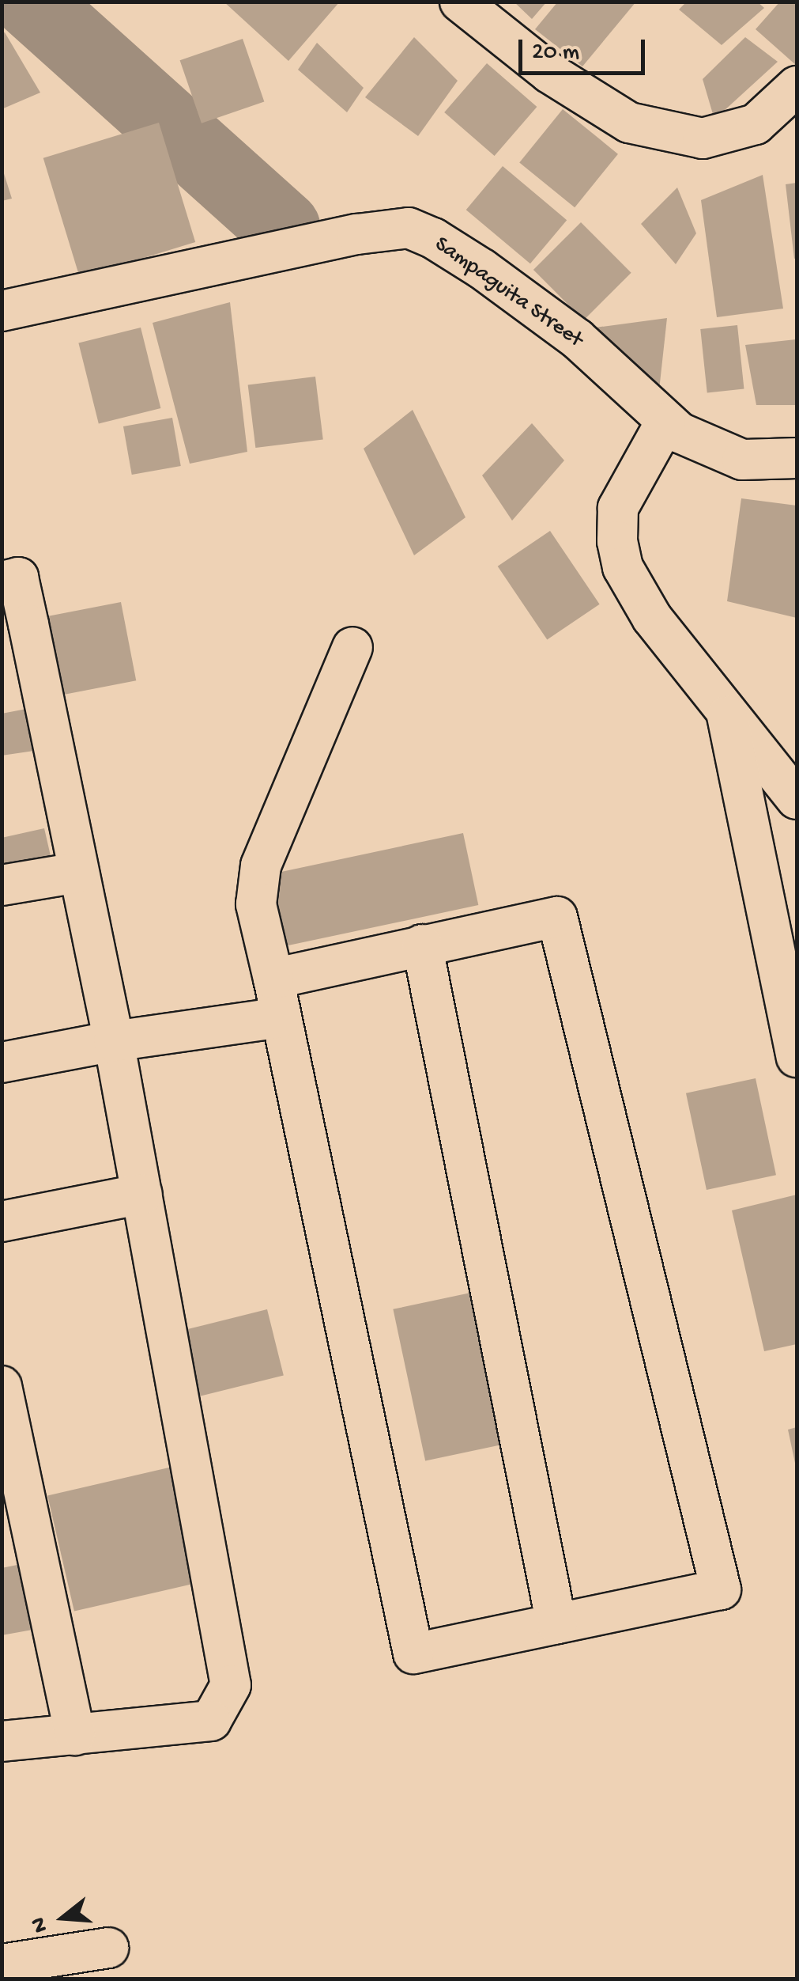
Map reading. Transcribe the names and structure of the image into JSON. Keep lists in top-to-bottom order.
{
  "streets": {
    "street": ["Sampaguita Street"]
  },
  "scale_bar": "20 m",
  "north": "left"
}
